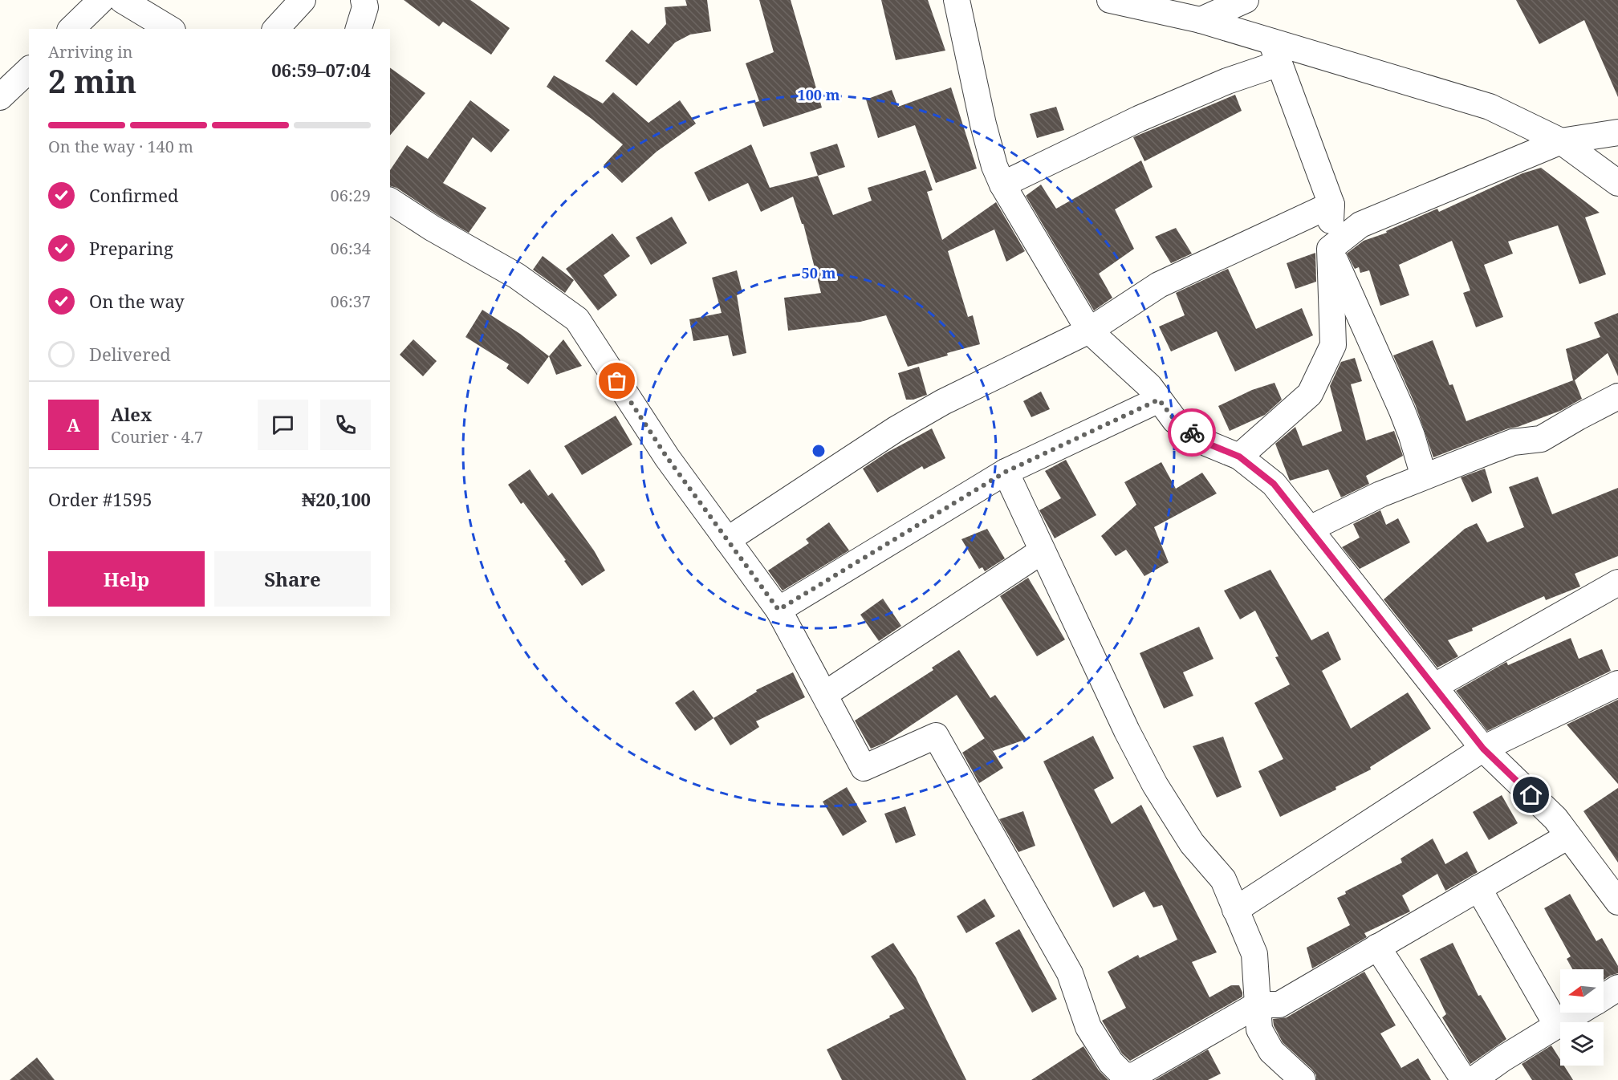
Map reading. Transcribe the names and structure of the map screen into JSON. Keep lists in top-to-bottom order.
{
  "north": "left",
  "page": {
    "heading": ["2 min", "Arriving in", "06:59–07:04"],
    "panel": [
      "Alex",
      "Courier · 4.7",
      "Order #1595",
      "₦20,100"
    ],
    "bar": "On the way · 140 m",
    "list": [
      ["Confirmed", "06:29"],
      ["Preparing", "06:34"],
      ["On the way", "06:37"],
      "Delivered"
    ],
    "round": "A",
    "buttons": ["Help", "Share"]
  },
  "rings": ["100 m", "50 m"]
}
